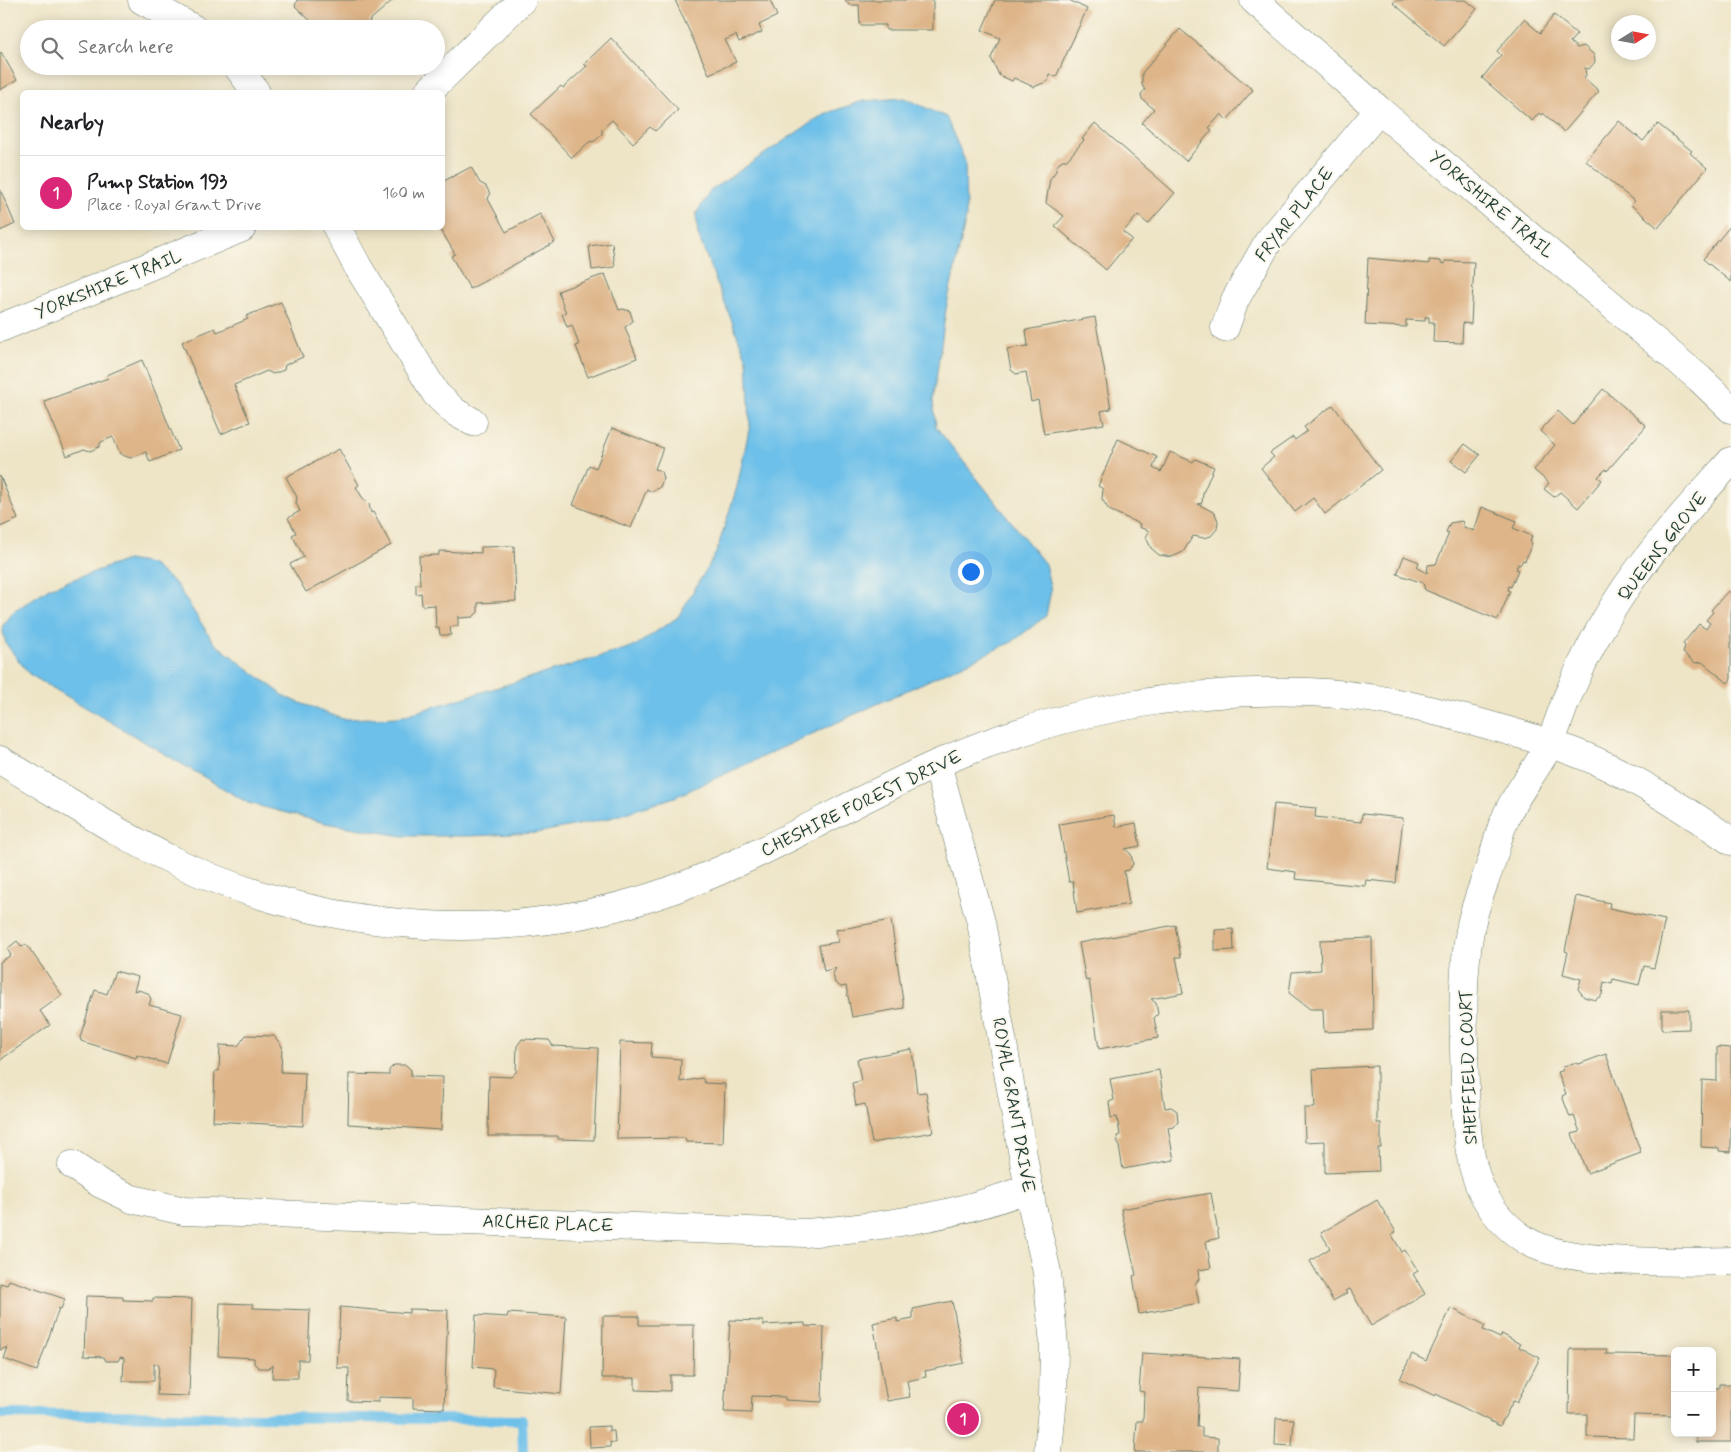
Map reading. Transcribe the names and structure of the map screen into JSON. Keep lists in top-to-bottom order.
{
  "streets": {
    "street": [
      "YORKSHIRE TRAIL",
      "FRYAR PLACE",
      "QUEENS GROVE",
      "CHESHIRE FOREST DRIVE",
      "SHEFFIELD COURT",
      "ROYAL GRANT DRIVE",
      "ARCHER PLACE"
    ]
  },
  "crossings": [
    ["YORKSHIRE TRAIL", "FRYAR PLACE"],
    ["QUEENS GROVE", "CHESHIRE FOREST DRIVE"],
    ["QUEENS GROVE", "SHEFFIELD COURT"],
    ["CHESHIRE FOREST DRIVE", "SHEFFIELD COURT"],
    ["CHESHIRE FOREST DRIVE", "ROYAL GRANT DRIVE"],
    ["ROYAL GRANT DRIVE", "ARCHER PLACE"]
  ],
  "north": "right",
  "page": {
    "search": "Search here",
    "heading": "Nearby",
    "list": [
      {
        "mark": "1",
        "name": "Pump Station 193",
        "note": "Place · Royal Grant Drive",
        "value": "160 m"
      }
    ],
    "map_buttons": ["+", "−"],
    "pins": "1"
  }
}
